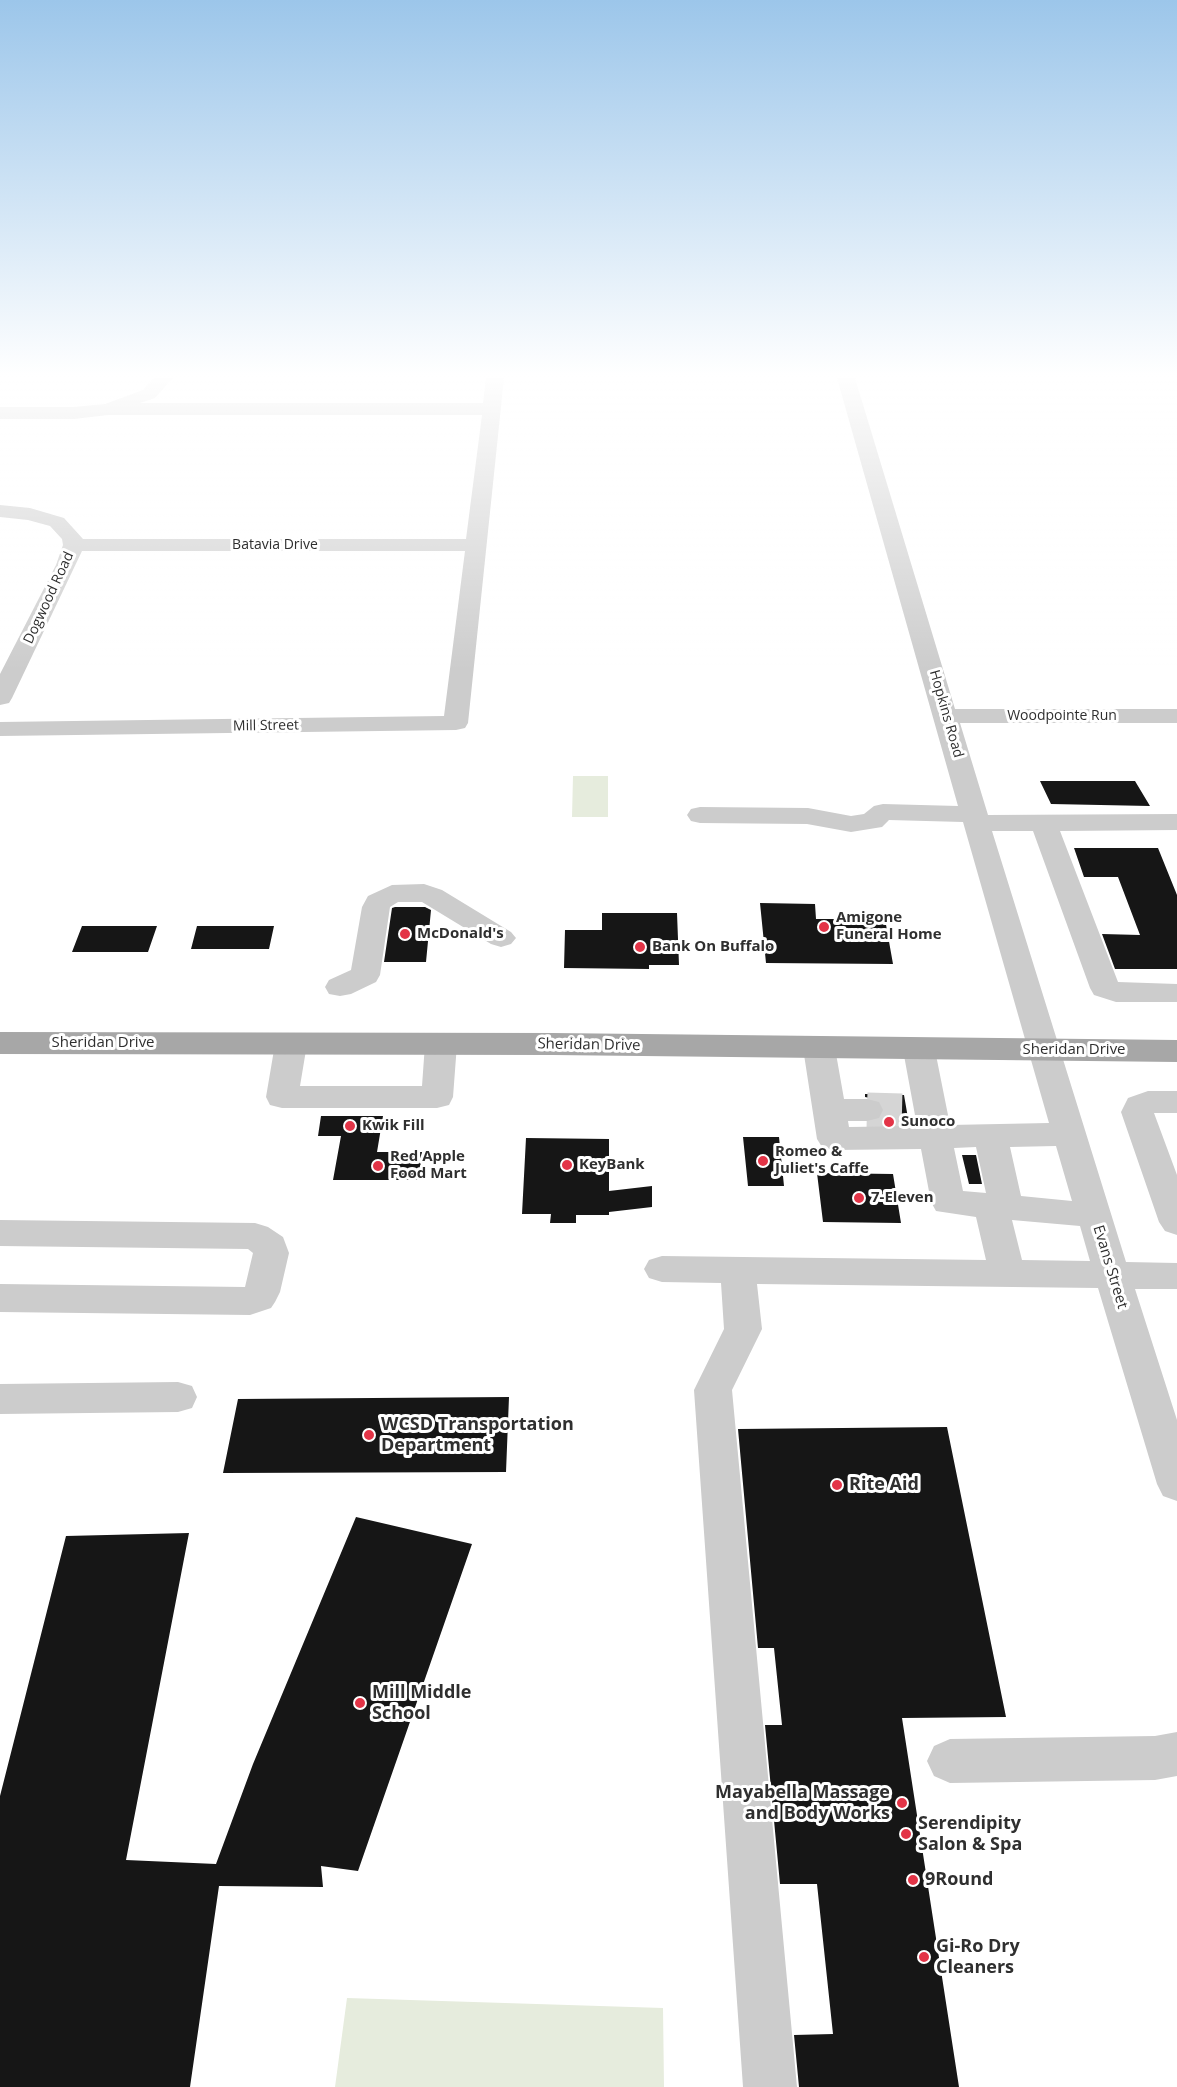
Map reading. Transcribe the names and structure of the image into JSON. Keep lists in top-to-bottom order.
{
  "streets": {
    "main road": ["Sheridan Drive"],
    "street": [
      "Batavia Drive",
      "Dogwood Road",
      "Hopkins Road",
      "Woodpointe Run",
      "Mill Street",
      "Evans Street"
    ]
  },
  "crossings": [
    ["Batavia Drive", "Dogwood Road"],
    ["Batavia Drive", "Mill Street"],
    ["Hopkins Road", "Woodpointe Run"],
    ["Hopkins Road", "Sheridan Drive"],
    ["Hopkins Road", "Evans Street"],
    ["Sheridan Drive", "Evans Street"]
  ],
  "places": [
    "Amigone Funeral Home",
    "McDonald's",
    "Bank On Buffalo",
    "Sunoco",
    "Kwik Fill",
    "Romeo & Juliet's Caffe",
    "KeyBank",
    "Red Apple Food Mart",
    "7-Eleven",
    "WCSD Transportation Department",
    "Rite Aid",
    "Mill Middle School",
    "Mayabella Massage and Body Works",
    "Serendipity Salon & Spa",
    "9Round",
    "Gi-Ro Dry Cleaners"
  ]
}
